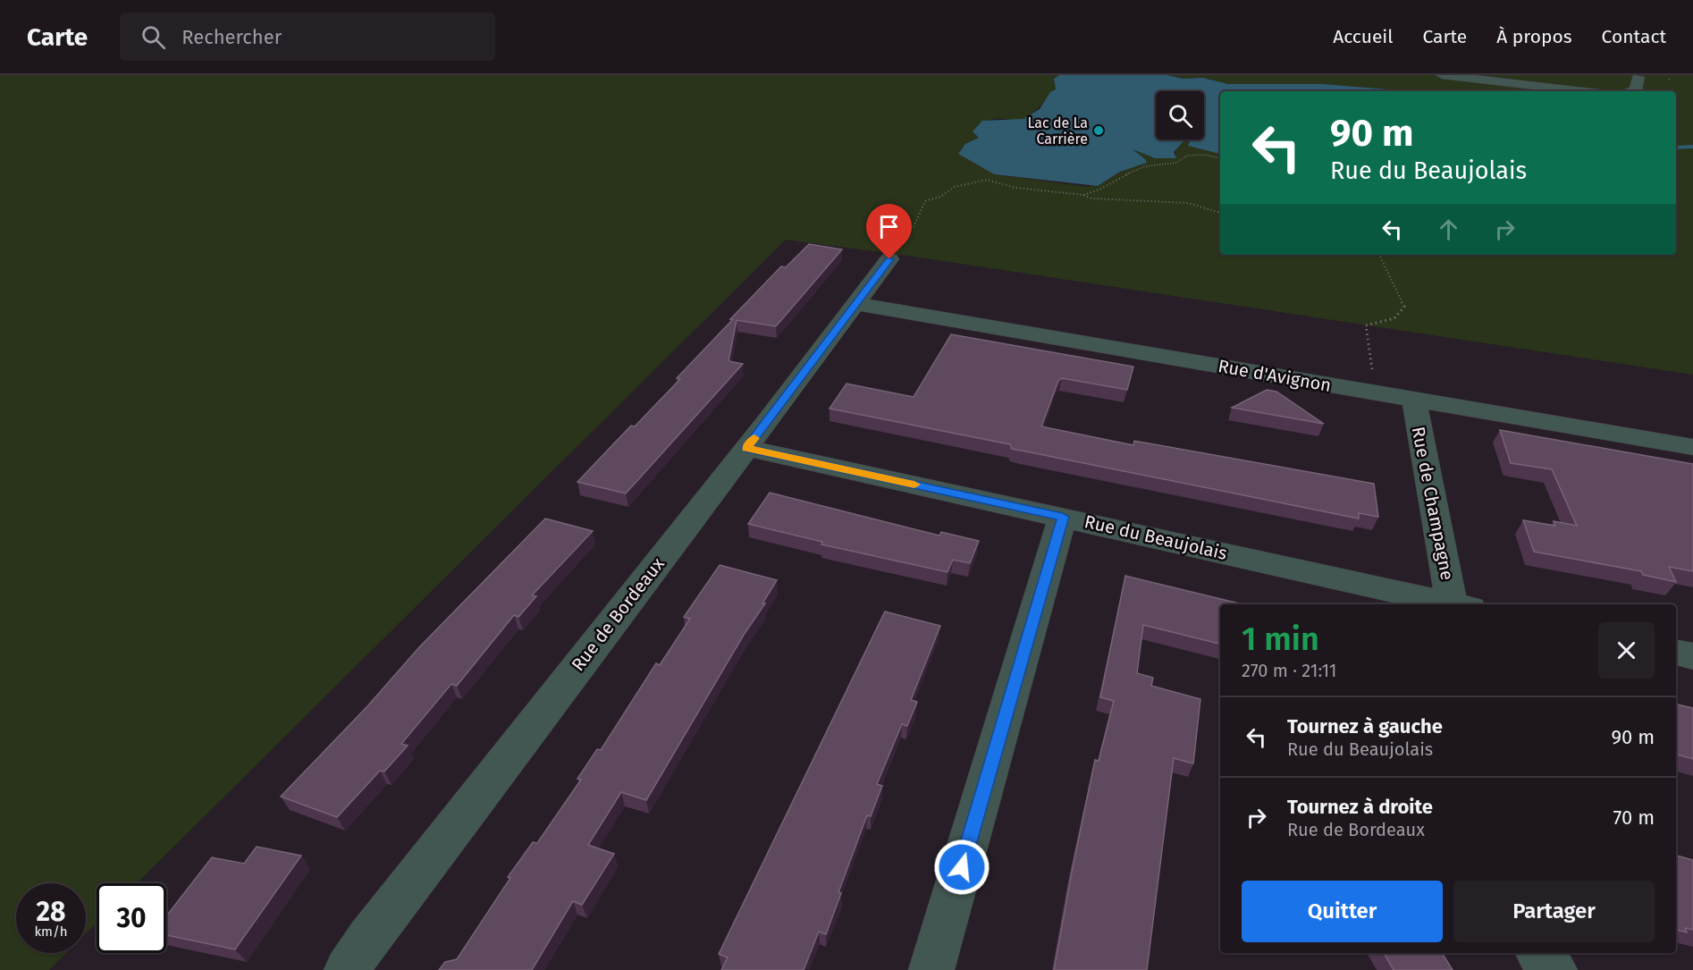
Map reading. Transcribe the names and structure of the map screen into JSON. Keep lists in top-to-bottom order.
{
  "streets": {
    "street": [
      "Rue d'Avignon",
      "Rue de Champagne",
      "Rue du Beaujolais",
      "Rue de Bordeaux"
    ]
  },
  "crossings": [
    ["Rue d'Avignon", "Rue de Champagne"],
    ["Rue d'Avignon", "Rue de Bordeaux"],
    ["Rue du Beaujolais", "Rue de Bordeaux"]
  ],
  "places": ["Lac de La Carrière"],
  "page": {
    "header": "Carte",
    "search": "Rechercher",
    "nav": [
      "Accueil",
      "Carte",
      "À propos",
      "Contact"
    ],
    "turn": ["90 m", "Rue du Beaujolais"],
    "heading": ["1 min", "270 m · 21:11"],
    "list": [
      {
        "name": "Tournez à gauche",
        "note": "Rue du Beaujolais",
        "value": "90 m"
      },
      {
        "name": "Tournez à droite",
        "note": "Rue de Bordeaux",
        "value": "70 m"
      }
    ],
    "buttons": ["Quitter", "Partager"],
    "speed": "28 km/h",
    "limit": "30"
  }
}
